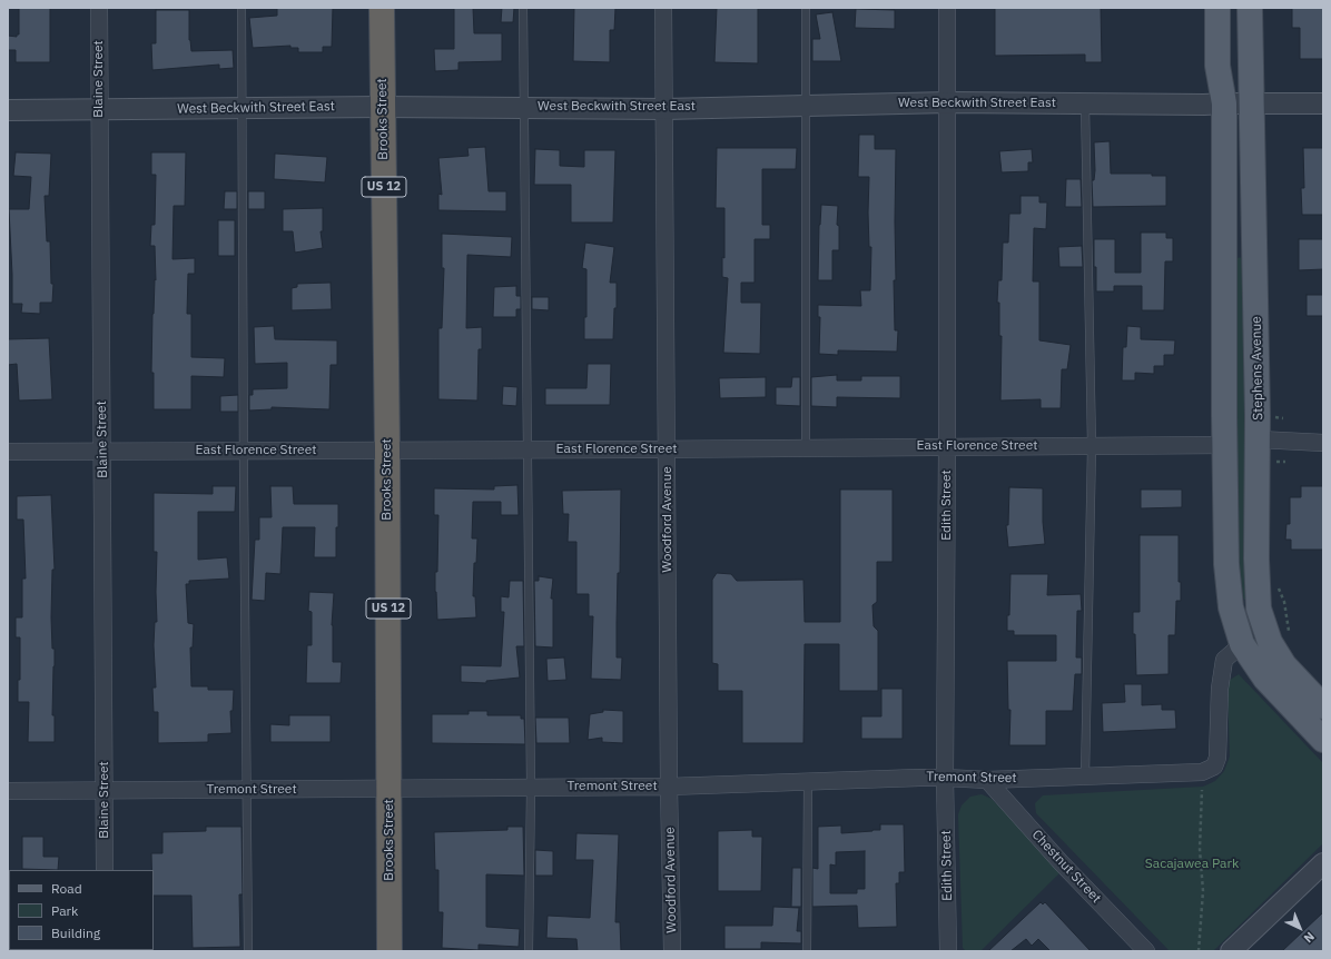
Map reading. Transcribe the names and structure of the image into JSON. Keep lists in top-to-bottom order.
{
  "streets": {
    "highway": ["Brooks Street", "US 12"],
    "main road": ["Stephens Avenue"],
    "street": [
      "Blaine Street",
      "West Beckwith Street East",
      "East Florence Street",
      "Edith Street",
      "Woodford Avenue",
      "Tremont Street",
      "Chestnut Street"
    ]
  },
  "crossings": [
    ["Blaine Street", "West Beckwith Street East"],
    ["Blaine Street", "East Florence Street"],
    ["Blaine Street", "Tremont Street"],
    ["West Beckwith Street East", "Brooks Street"],
    ["West Beckwith Street East", "Stephens Avenue"],
    ["West Beckwith Street East", "Edith Street"],
    ["West Beckwith Street East", "Woodford Avenue"],
    ["Brooks Street", "East Florence Street"],
    ["Brooks Street", "Tremont Street"],
    ["East Florence Street", "Edith Street"],
    ["East Florence Street", "Woodford Avenue"],
    ["Edith Street", "Tremont Street"],
    ["Woodford Avenue", "Tremont Street"],
    ["Tremont Street", "Chestnut Street"]
  ],
  "parks": ["Sacajawea Park"],
  "legend": ["Road", "Park", "Building"],
  "north": "bottom right"
}
